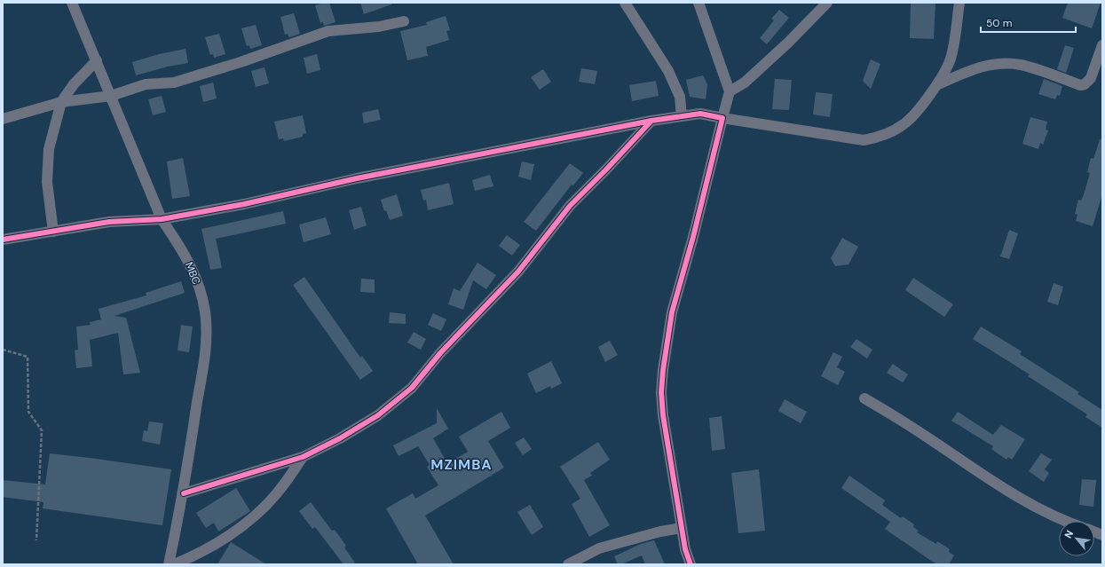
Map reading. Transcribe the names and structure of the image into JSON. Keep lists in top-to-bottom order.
{
  "streets": {
    "street": ["MBC"]
  },
  "districts": ["MZIMBA"],
  "scale_bar": "50 m",
  "north": "top left"
}
